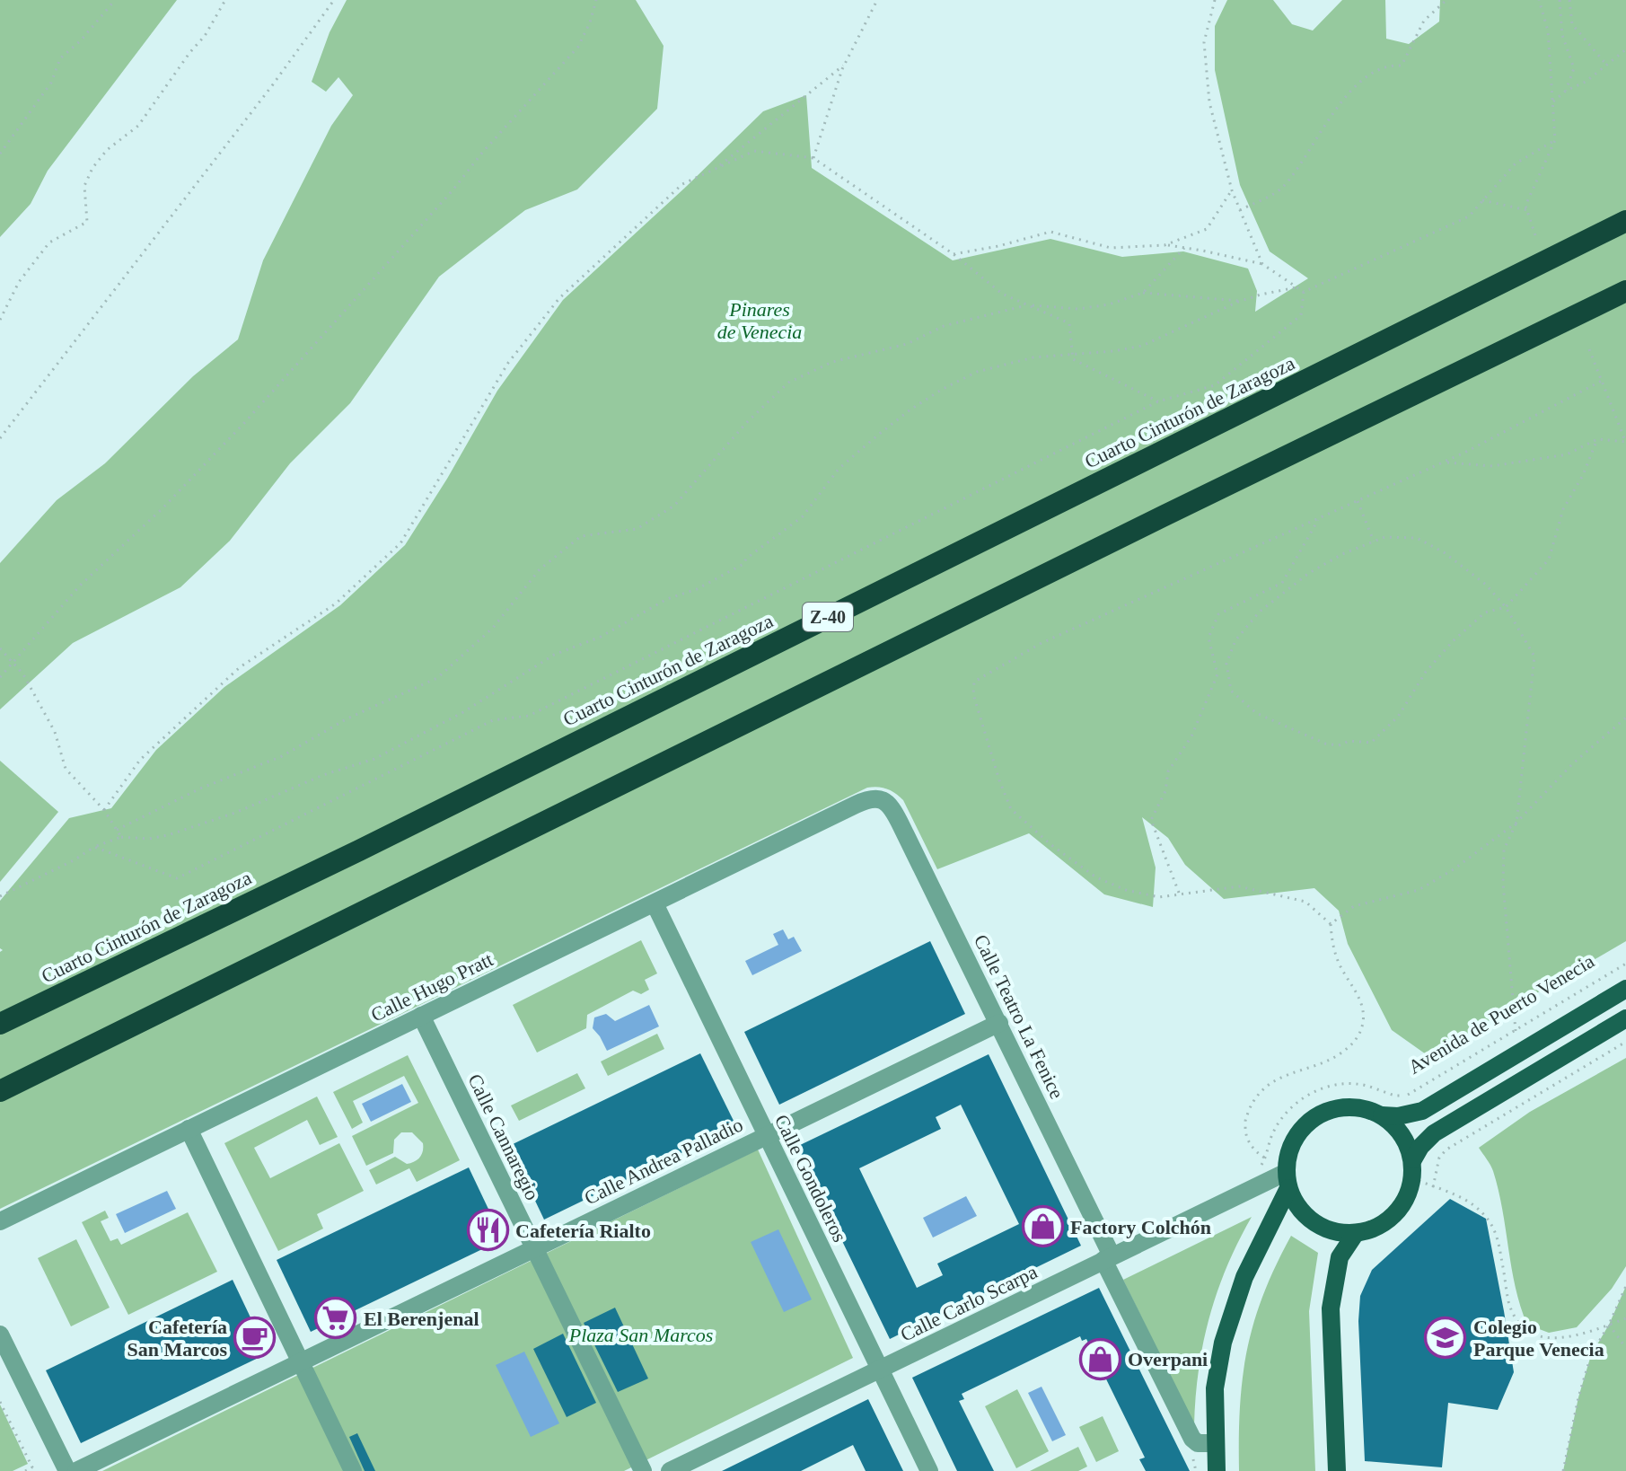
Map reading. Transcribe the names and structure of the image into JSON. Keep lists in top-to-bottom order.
{
  "streets": {
    "highway": ["Cuarto Cinturón de Zaragoza", "Z-40"],
    "street": [
      "Calle Hugo Pratt",
      "Calle Teatro La Fenice",
      "Calle Cannaregio",
      "Calle Andrea Palladio",
      "Calle Gondoleros",
      "Calle Carlo Scarpa"
    ],
    "path": ["Avenida de Puerto Venecia"]
  },
  "crossings": [
    ["Calle Hugo Pratt", "Calle Teatro La Fenice"],
    ["Calle Hugo Pratt", "Calle Cannaregio"],
    ["Calle Hugo Pratt", "Calle Gondoleros"],
    ["Calle Teatro La Fenice", "Calle Andrea Palladio"],
    ["Calle Teatro La Fenice", "Calle Carlo Scarpa"],
    ["Calle Cannaregio", "Calle Andrea Palladio"],
    ["Calle Andrea Palladio", "Calle Gondoleros"],
    ["Calle Gondoleros", "Calle Carlo Scarpa"]
  ],
  "parks": ["Pinares de Venecia", "Plaza San Marcos"],
  "places": {
    "shop": ["Factory Colchón", "Overpani"],
    "restaurant": ["Cafetería Rialto"],
    "supermarket": ["El Berenjenal"],
    "cafe": ["Cafetería San Marcos"],
    "school or university": ["Colegio Parque Venecia"]
  }
}
